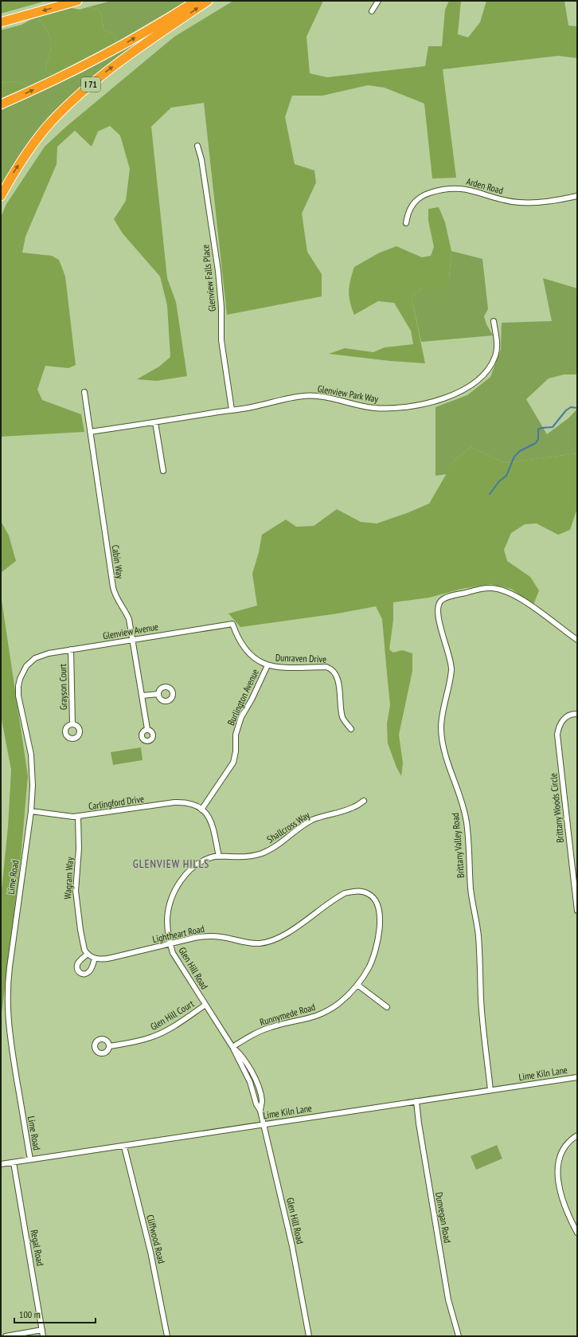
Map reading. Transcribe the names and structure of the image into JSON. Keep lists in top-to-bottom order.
{
  "streets": {
    "highway": ["I 71"],
    "street": [
      "Arden Road",
      "Glenview Falls Place",
      "Glenview Park Way",
      "Cabin Way",
      "Glenview Avenue",
      "Dunraven Drive",
      "Grayson Court",
      "Burlington Avenue",
      "Carlingford Drive",
      "Brittany Woods Circle",
      "Shallcross Way",
      "Brittany Valley Road",
      "Lime Road",
      "Wagram Way",
      "Lightheart Road",
      "Glen Hill Road",
      "Runnymede Road",
      "Glen Hill Court",
      "Lime Kiln Lane",
      "Dunvegan Road",
      "Cliffwood Road",
      "Regal Road"
    ]
  },
  "crossings": [
    ["Glenview Falls Place", "Glenview Park Way"],
    ["Glenview Park Way", "Cabin Way"],
    ["Cabin Way", "Glenview Avenue"],
    ["Glenview Avenue", "Dunraven Drive"],
    ["Glenview Avenue", "Grayson Court"],
    ["Glenview Avenue", "Lime Road"],
    ["Dunraven Drive", "Burlington Avenue"],
    ["Burlington Avenue", "Carlingford Drive"],
    ["Carlingford Drive", "Lime Road"],
    ["Carlingford Drive", "Wagram Way"],
    ["Shallcross Way", "Glen Hill Road"],
    ["Brittany Valley Road", "Lime Kiln Lane"],
    ["Lime Road", "Lime Kiln Lane"],
    ["Wagram Way", "Lightheart Road"],
    ["Lightheart Road", "Glen Hill Road"],
    ["Lightheart Road", "Runnymede Road"],
    ["Glen Hill Road", "Runnymede Road"],
    ["Glen Hill Road", "Glen Hill Court"],
    ["Glen Hill Road", "Lime Kiln Lane"],
    ["Lime Kiln Lane", "Dunvegan Road"],
    ["Lime Kiln Lane", "Cliffwood Road"],
    ["Lime Kiln Lane", "Regal Road"]
  ],
  "districts": ["GLENVIEW HILLS"],
  "scale_bar": "100 m"
}
